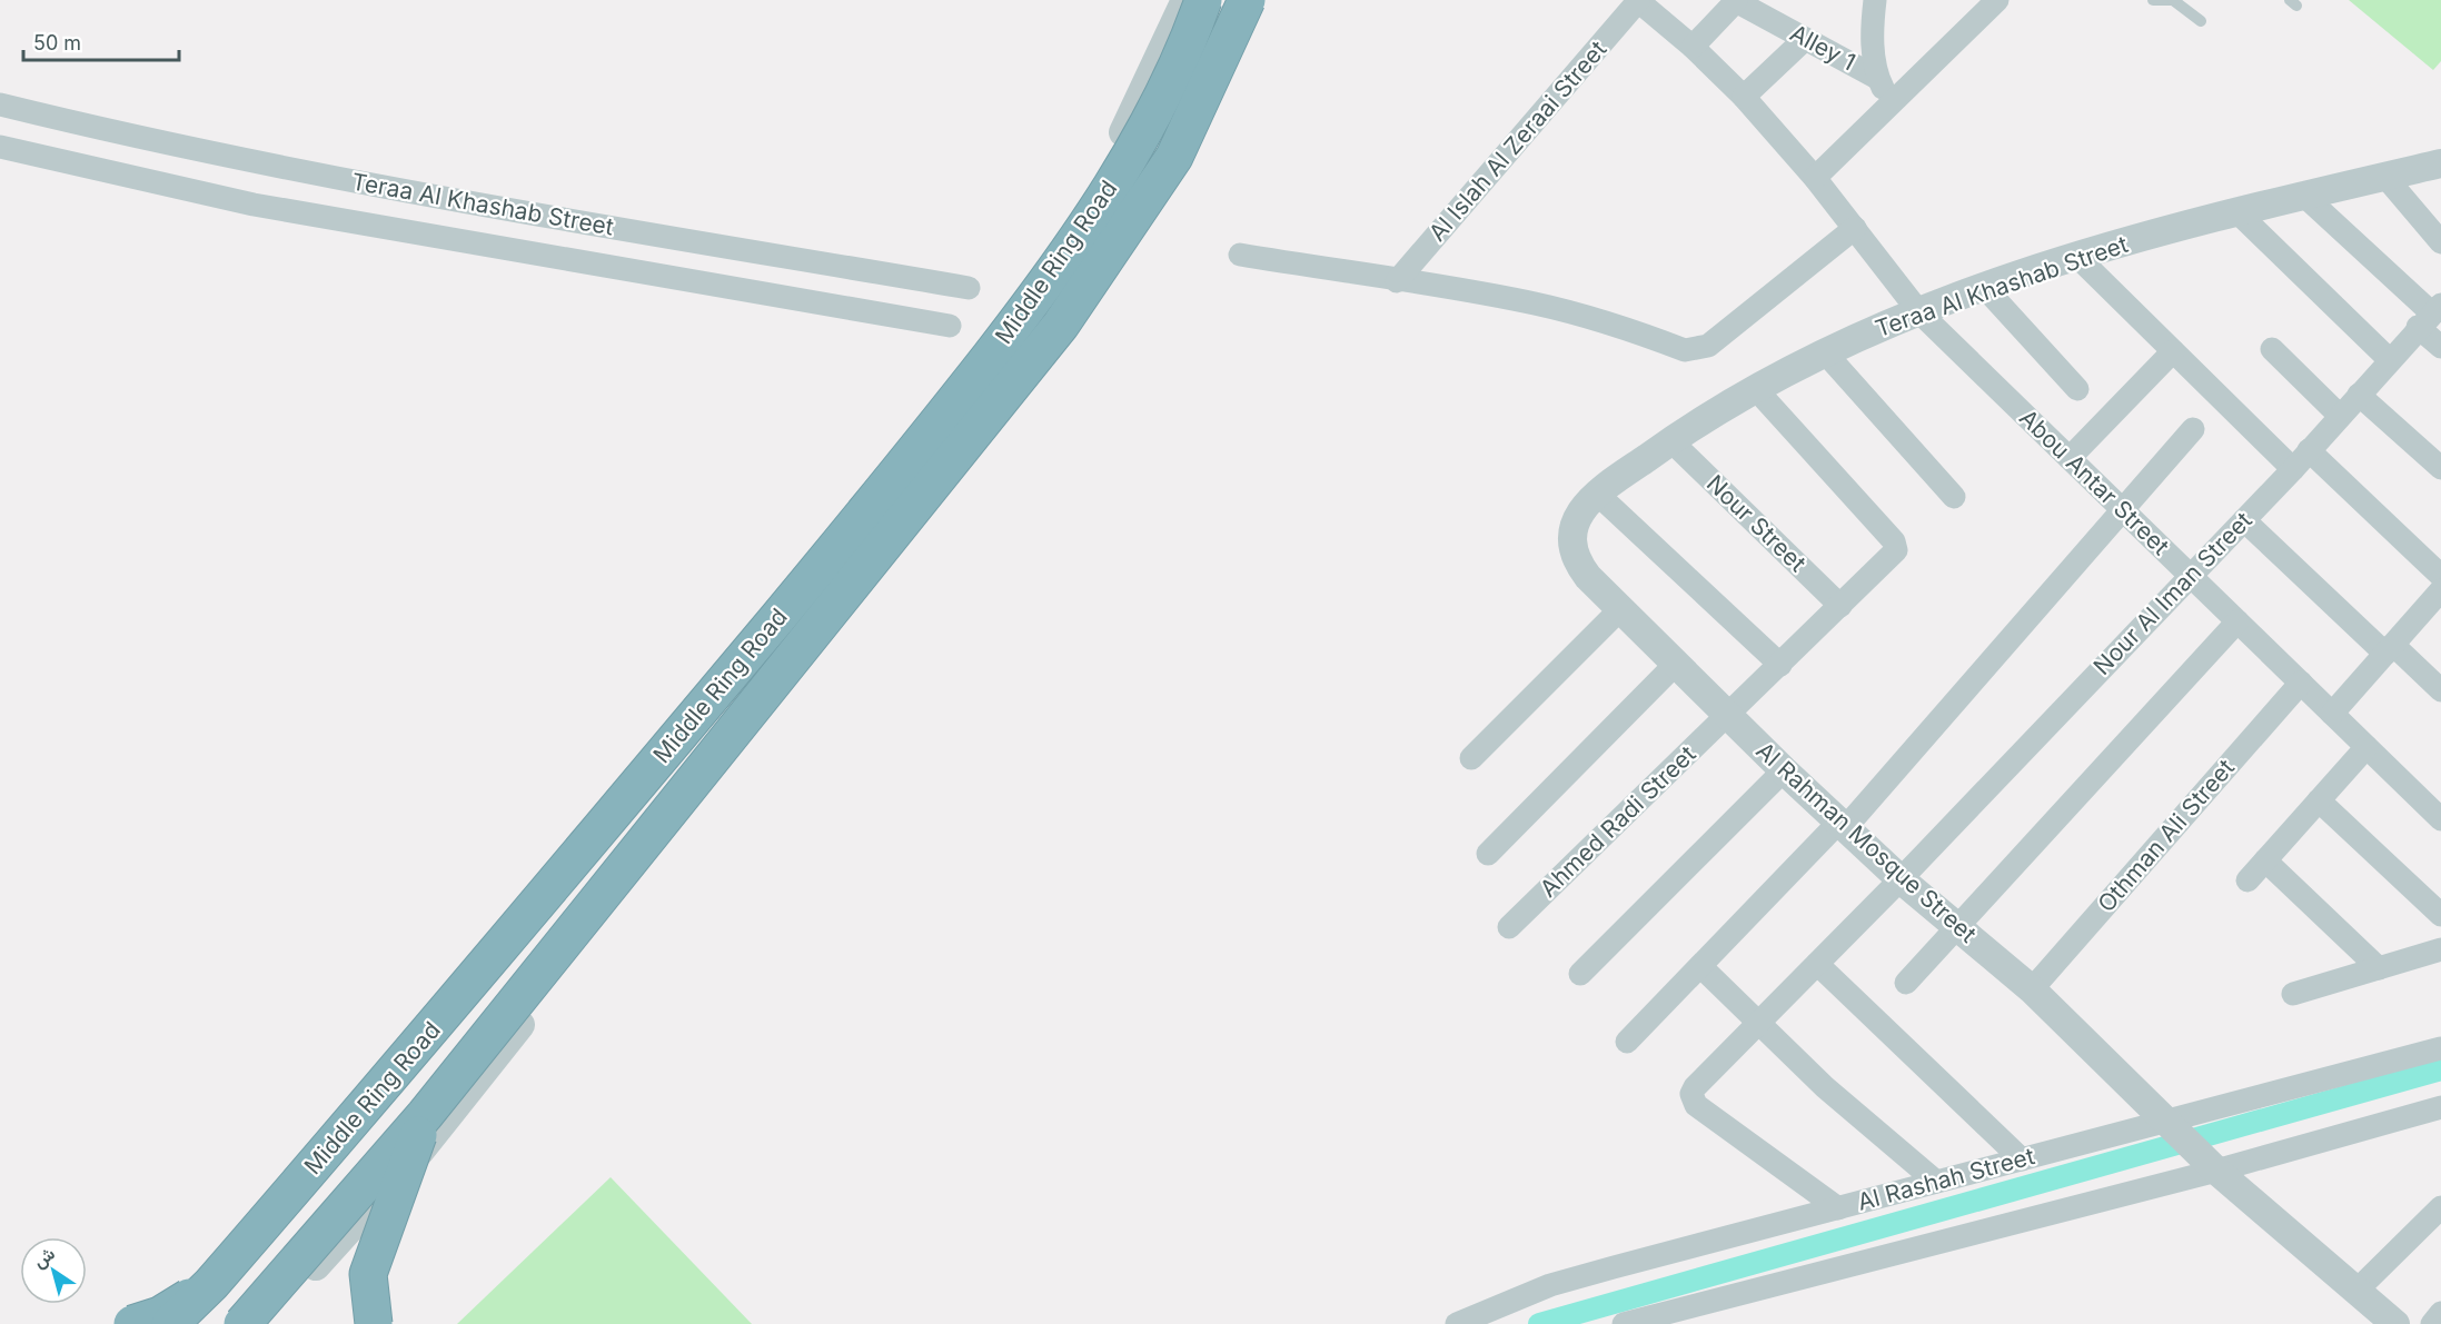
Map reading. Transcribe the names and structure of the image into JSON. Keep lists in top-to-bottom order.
{
  "streets": {
    "highway": ["Middle Ring Road"],
    "street": [
      "Alley 1",
      "Al Islah Al Zeraai Street",
      "Teraa Al Khashab Street",
      "Abou Antar Street",
      "Nour Street",
      "Nour Al Iman Street",
      "Ahmed Radi Street",
      "Othman Ali Street",
      "Al Rahman Mosque Street",
      "Al Rashah Street"
    ]
  },
  "crossings": [
    ["Al Islah Al Zeraai Street", "Abou Antar Street"],
    ["Teraa Al Khashab Street", "Abou Antar Street"],
    ["Teraa Al Khashab Street", "Nour Street"],
    ["Teraa Al Khashab Street", "Ahmed Radi Street"],
    ["Teraa Al Khashab Street", "Al Rahman Mosque Street"],
    ["Abou Antar Street", "Nour Al Iman Street"],
    ["Abou Antar Street", "Othman Ali Street"],
    ["Nour Street", "Ahmed Radi Street"],
    ["Nour Al Iman Street", "Al Rahman Mosque Street"],
    ["Nour Al Iman Street", "Al Rashah Street"],
    ["Ahmed Radi Street", "Al Rahman Mosque Street"],
    ["Othman Ali Street", "Al Rahman Mosque Street"],
    ["Al Rahman Mosque Street", "Al Rashah Street"]
  ],
  "scale_bar": "50 m",
  "north": "top left"
}
